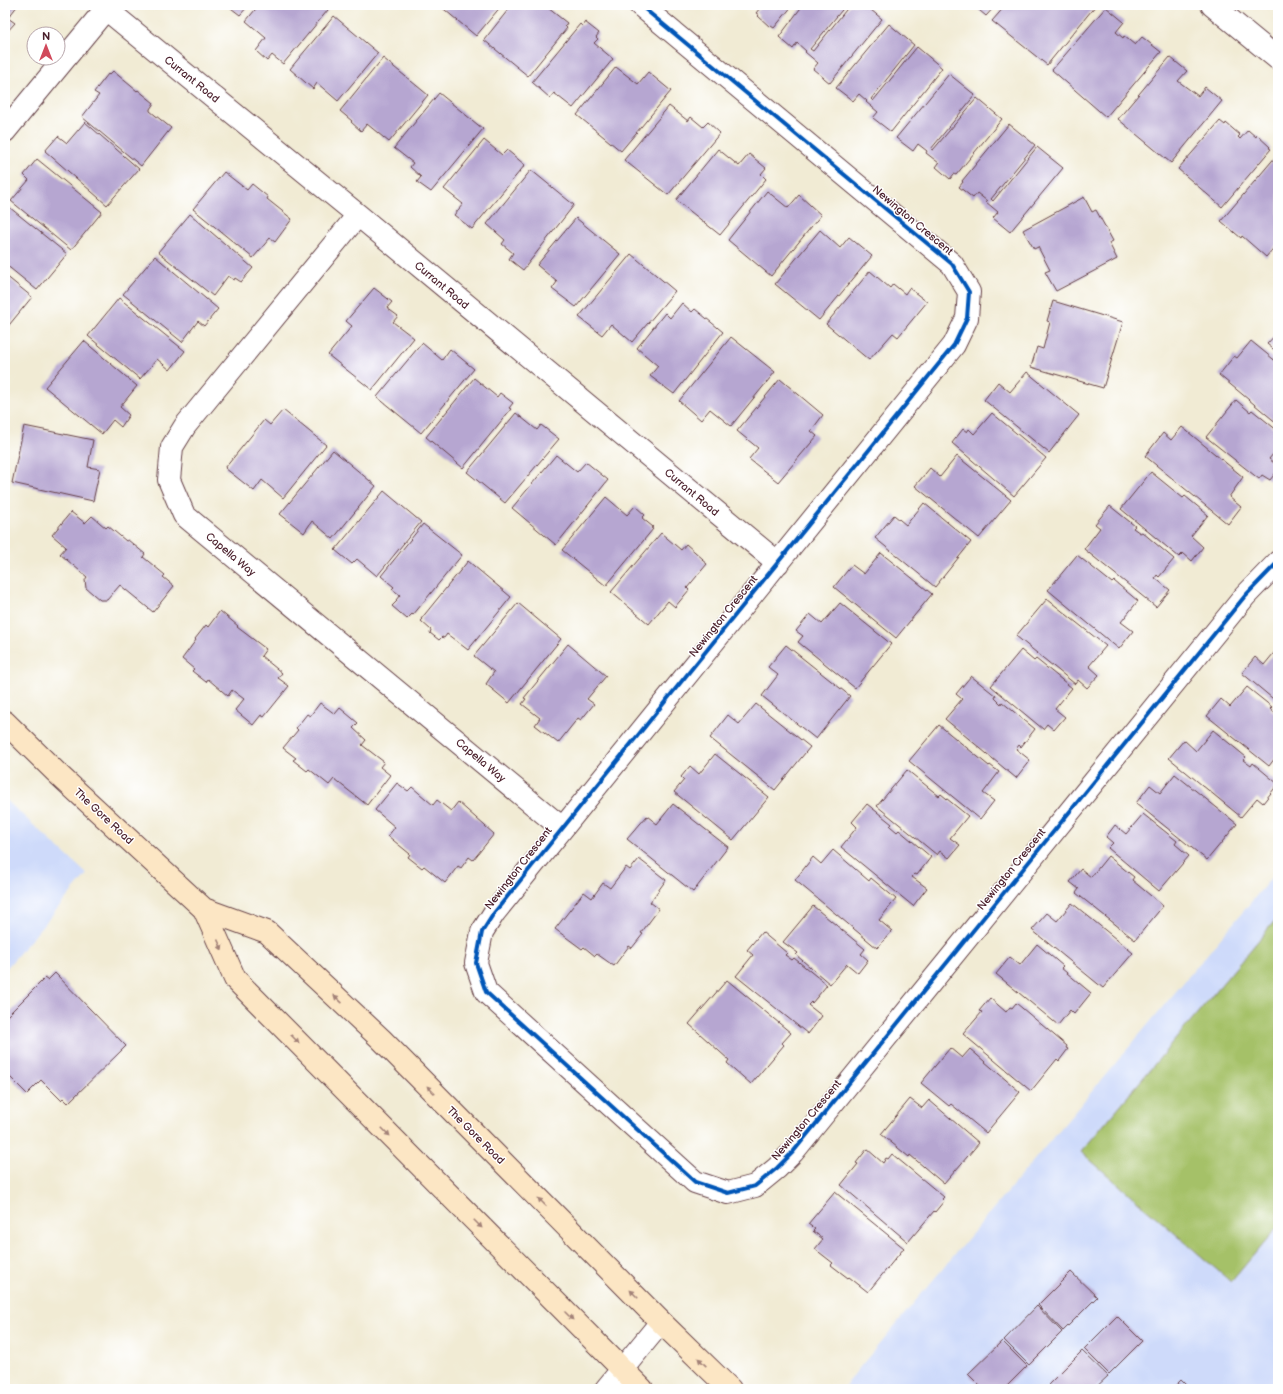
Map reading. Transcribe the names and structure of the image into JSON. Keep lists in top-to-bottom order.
{
  "streets": {
    "main road": ["The Gore Road"],
    "street": ["Currant Road", "Newington Crescent", "Capella Way"]
  },
  "crossings": [
    ["Currant Road", "Newington Crescent"],
    ["Currant Road", "Capella Way"],
    ["Newington Crescent", "Capella Way"]
  ],
  "north": "top"
}
